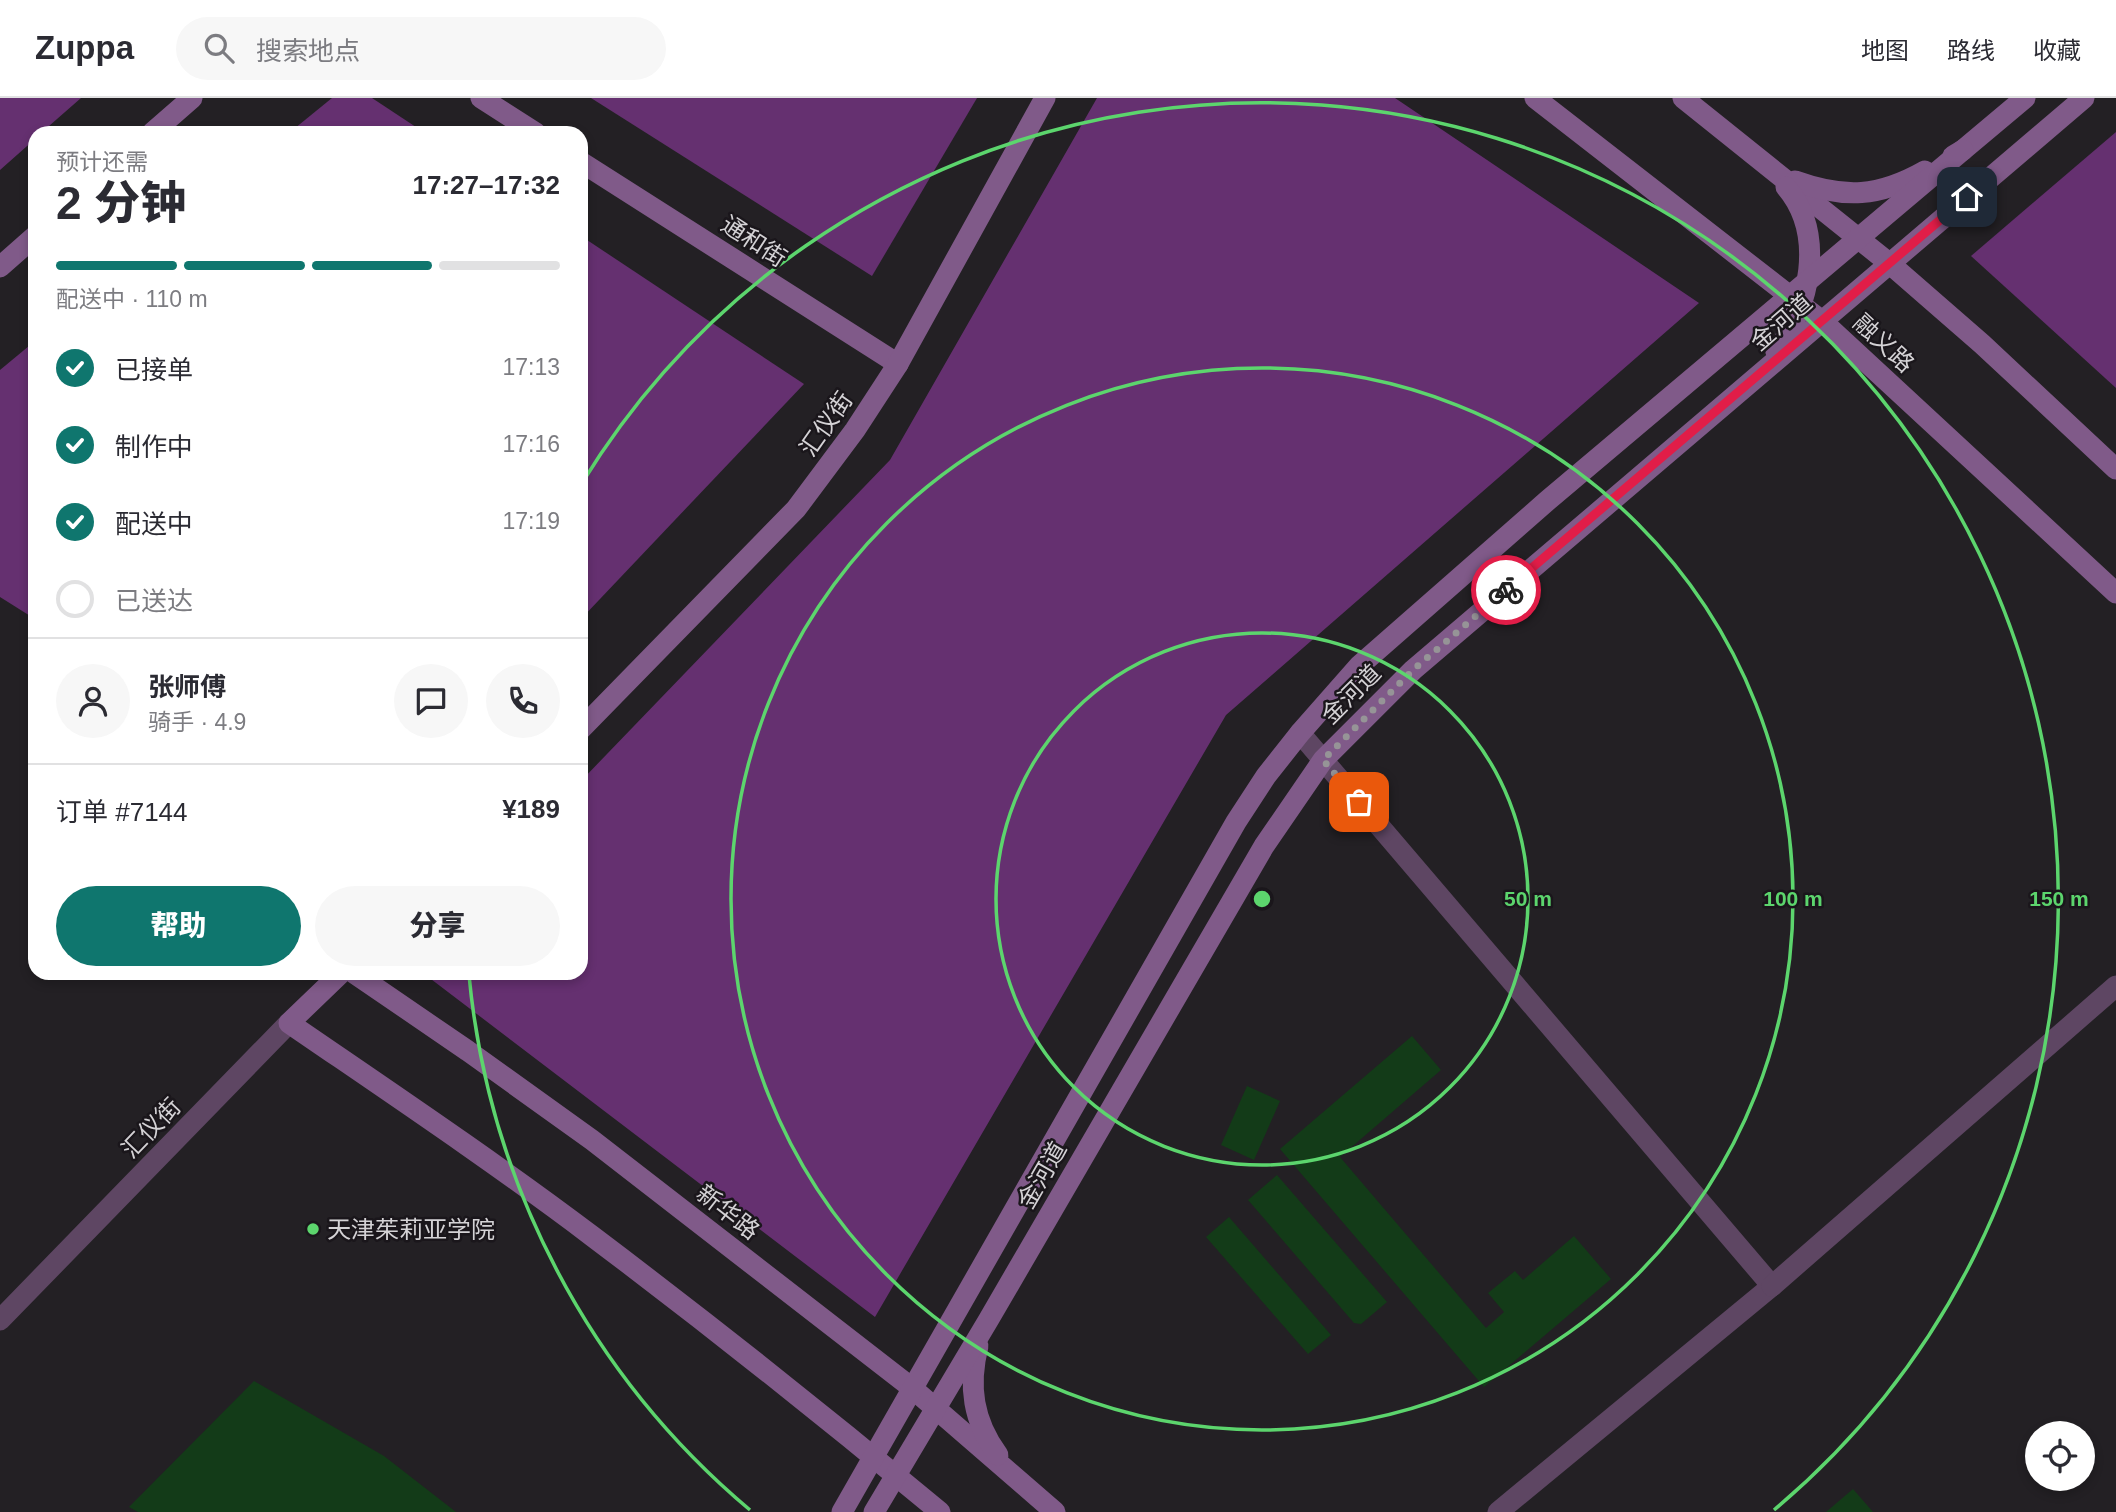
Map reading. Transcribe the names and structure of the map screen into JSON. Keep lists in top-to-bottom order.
{
  "streets": {
    "street": [
      "通和街",
      "金河道",
      "融义路",
      "汇仪街",
      "新华路"
    ]
  },
  "crossings": [
    ["通和街", "汇仪街"],
    ["金河道", "融义路"],
    ["金河道", "新华路"]
  ],
  "places": ["天津茱莉亚学院"],
  "page": {
    "header": "Zuppa",
    "search": "搜索地点",
    "nav": ["地图", "路线", "收藏"],
    "heading": ["2 分钟", "预计还需", "17:27–17:32"],
    "panel": [
      "张师傅",
      "骑手 · 4.9",
      "订单 #7144",
      "¥189"
    ],
    "bar": "配送中 · 110 m",
    "list": [
      ["已接单", "17:13"],
      ["制作中", "17:16"],
      ["配送中", "17:19"],
      "已送达"
    ],
    "buttons": ["帮助", "分享"]
  },
  "rings": ["50 m", "100 m", "150 m"]
}
